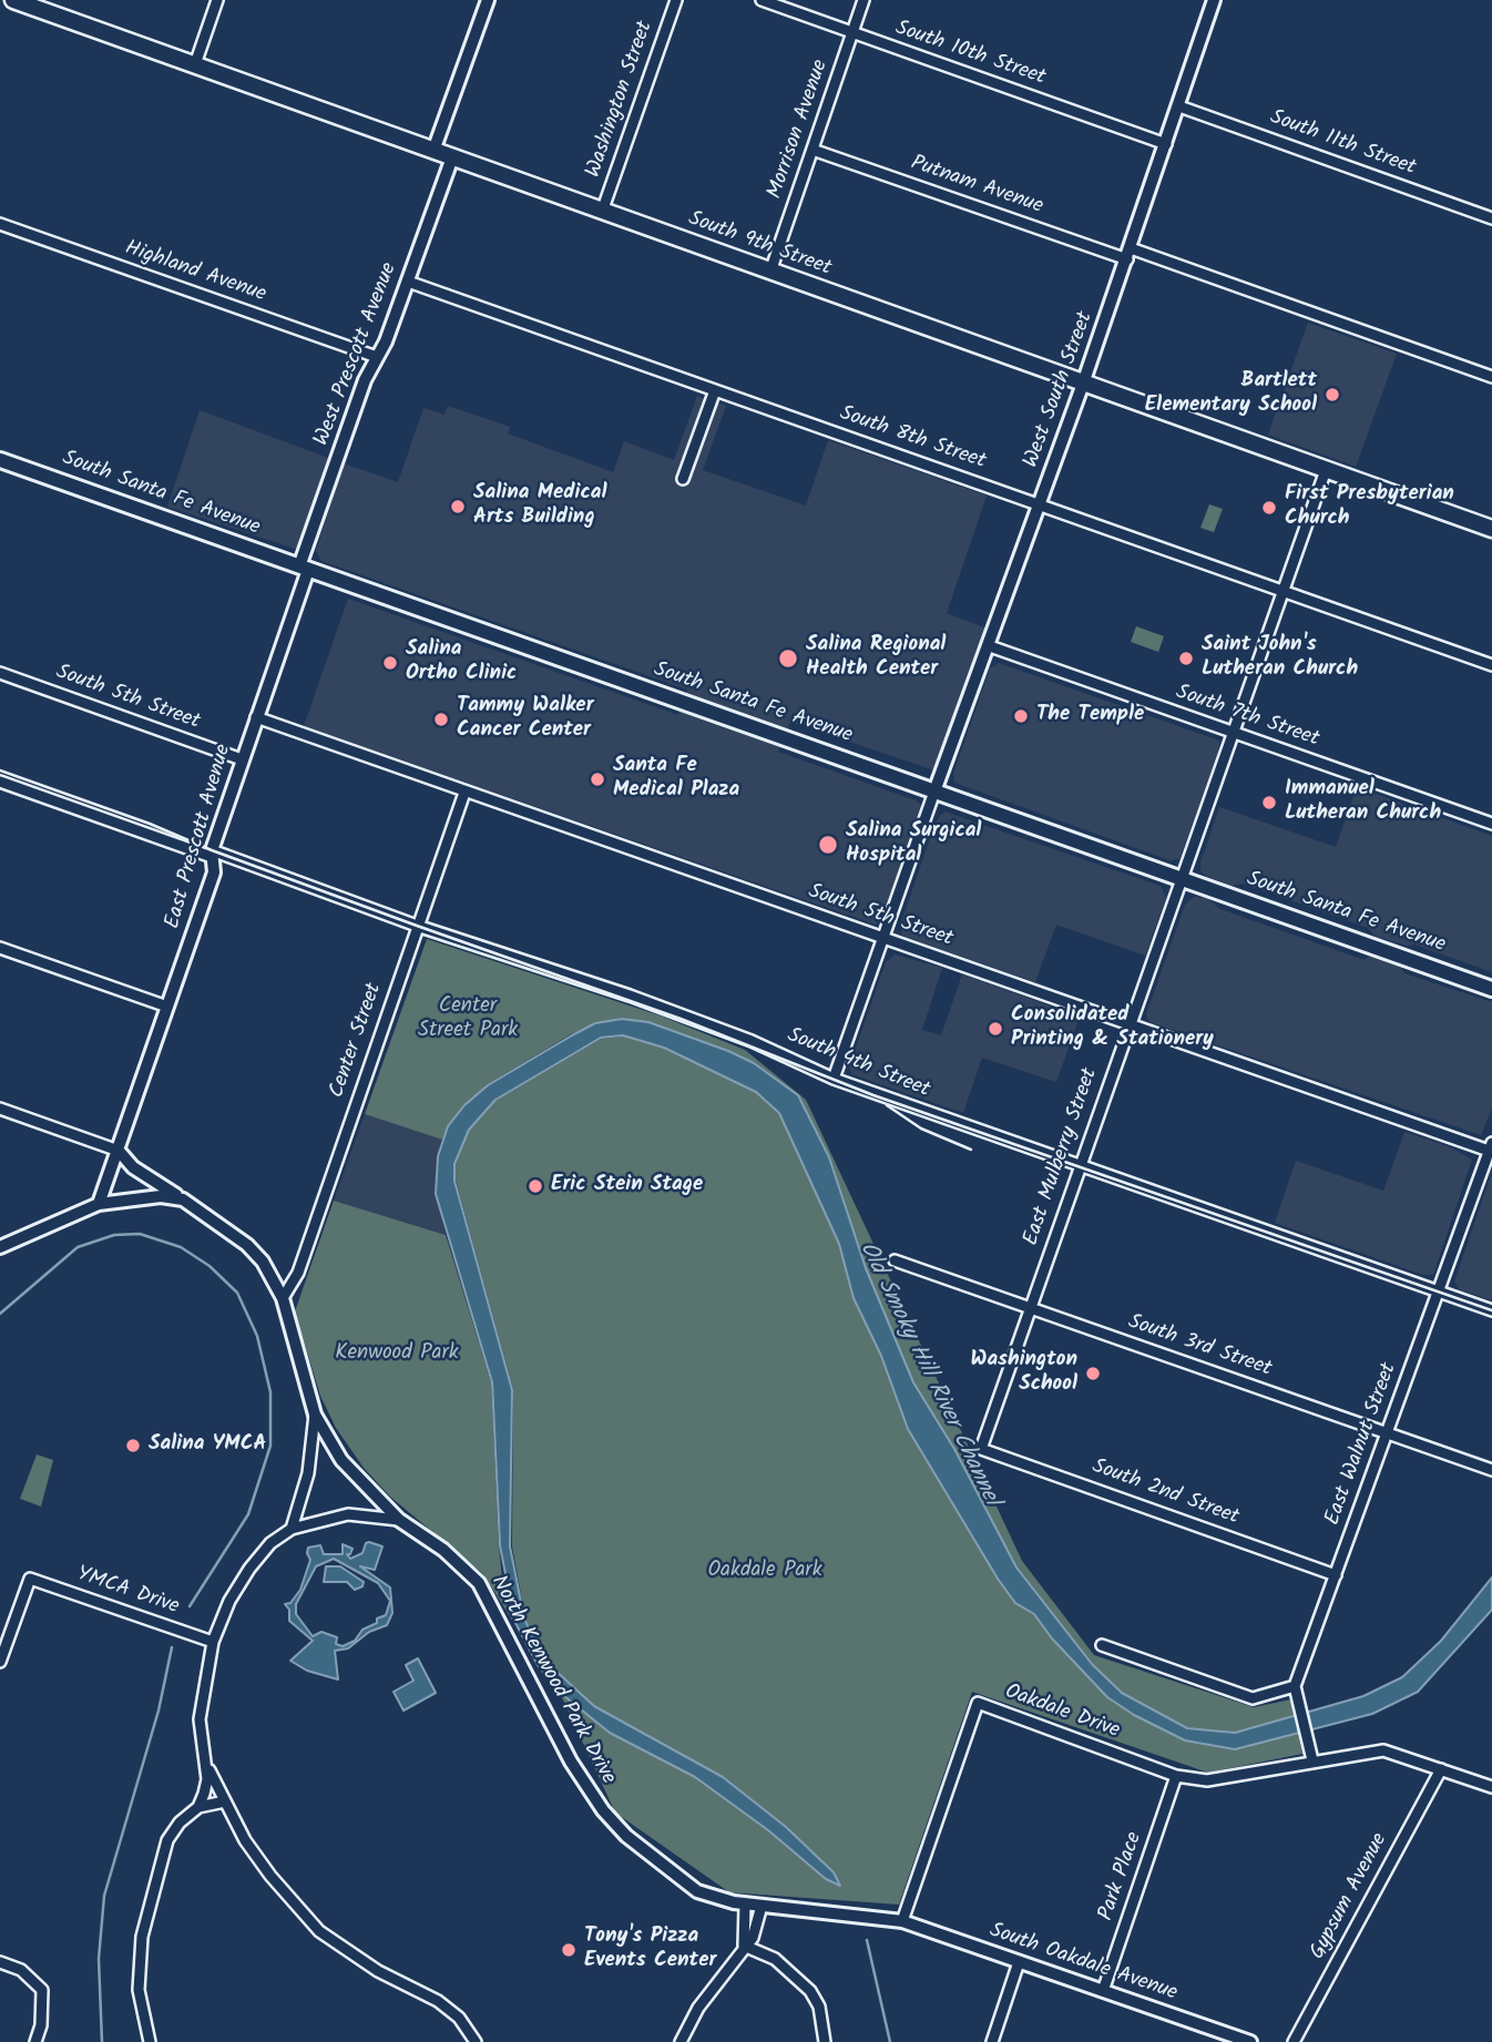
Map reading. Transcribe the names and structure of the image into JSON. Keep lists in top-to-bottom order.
{
  "streets": {
    "main road": ["South 9th Street", "South Santa Fe Avenue"],
    "street": [
      "South 10th Street",
      "Washington Street",
      "Morrison Avenue",
      "South 11th Street",
      "Putnam Avenue",
      "Highland Avenue",
      "West Prescott Avenue",
      "West South Street",
      "South 8th Street",
      "South 5th Street",
      "South 7th Street",
      "East Prescott Avenue",
      "Center Street",
      "South 4th Street",
      "East Mulberry Street",
      "South 3rd Street",
      "East Walnut Street",
      "South 2nd Street",
      "YMCA Drive",
      "North Kenwood Park Drive",
      "Oakdale Drive",
      "Park Place",
      "Gypsum Avenue",
      "South Oakdale Avenue"
    ]
  },
  "crossings": [
    ["South 10th Street", "Morrison Avenue"],
    ["South 10th Street", "West South Street"],
    ["Washington Street", "South 9th Street"],
    ["Morrison Avenue", "Putnam Avenue"],
    ["Morrison Avenue", "South 9th Street"],
    ["South 11th Street", "West South Street"],
    ["Putnam Avenue", "West South Street"],
    ["South 9th Street", "West Prescott Avenue"],
    ["South 9th Street", "West South Street"],
    ["South 9th Street", "East Mulberry Street"],
    ["Highland Avenue", "West Prescott Avenue"],
    ["West Prescott Avenue", "South 8th Street"],
    ["West Prescott Avenue", "South Santa Fe Avenue"],
    ["West Prescott Avenue", "East Prescott Avenue"],
    ["West South Street", "South 8th Street"],
    ["West South Street", "South Santa Fe Avenue"],
    ["West South Street", "South 7th Street"],
    ["South 8th Street", "East Mulberry Street"],
    ["South Santa Fe Avenue", "East Prescott Avenue"],
    ["South Santa Fe Avenue", "East Mulberry Street"],
    ["South 5th Street", "East Prescott Avenue"],
    ["South 5th Street", "Center Street"],
    ["South 5th Street", "East Mulberry Street"],
    ["South 5th Street", "East Walnut Street"],
    ["South 7th Street", "East Mulberry Street"],
    ["East Prescott Avenue", "South 4th Street"],
    ["East Prescott Avenue", "North Kenwood Park Drive"],
    ["Center Street", "South 4th Street"],
    ["Center Street", "North Kenwood Park Drive"],
    ["South 4th Street", "East Mulberry Street"],
    ["South 4th Street", "East Walnut Street"],
    ["East Mulberry Street", "South 3rd Street"],
    ["East Mulberry Street", "South 2nd Street"],
    ["South 3rd Street", "East Walnut Street"],
    ["East Walnut Street", "South 2nd Street"],
    ["North Kenwood Park Drive", "South Oakdale Avenue"],
    ["Oakdale Drive", "Park Place"],
    ["Oakdale Drive", "Gypsum Avenue"],
    ["Oakdale Drive", "South Oakdale Avenue"],
    ["Park Place", "South Oakdale Avenue"]
  ],
  "water": ["Old Smoky Hill River Channel"],
  "parks": ["Center Street Park", "Kenwood Park", "Oakdale Park"],
  "places": [
    "Bartlett Elementary School",
    "Salina Medical Arts Building",
    "First Presbyterian Church",
    "Salina Regional Health Center",
    "Saint John's Lutheran Church",
    "Salina Ortho Clinic",
    "The Temple",
    "Tammy Walker Cancer Center",
    "Santa Fe Medical Plaza",
    "Immanuel Lutheran Church",
    "Salina Surgical Hospital",
    "Consolidated Printing & Stationery",
    "Eric Stein Stage",
    "Washington School",
    "Salina YMCA",
    "Tony's Pizza Events Center"
  ]
}
